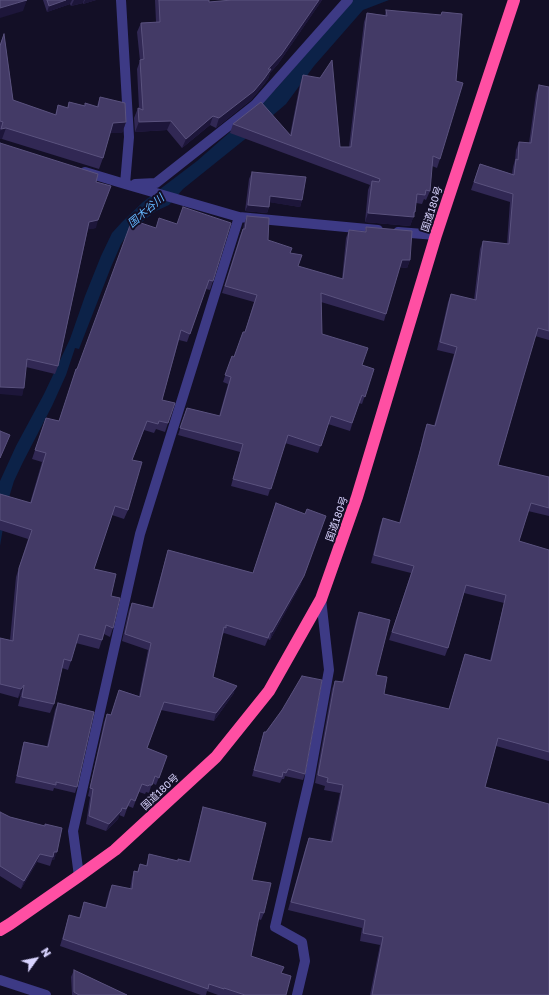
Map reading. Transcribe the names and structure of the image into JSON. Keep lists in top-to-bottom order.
{
  "streets": {
    "highway": ["国道180号"]
  },
  "water": ["国木谷川"],
  "north": "top right"
}
